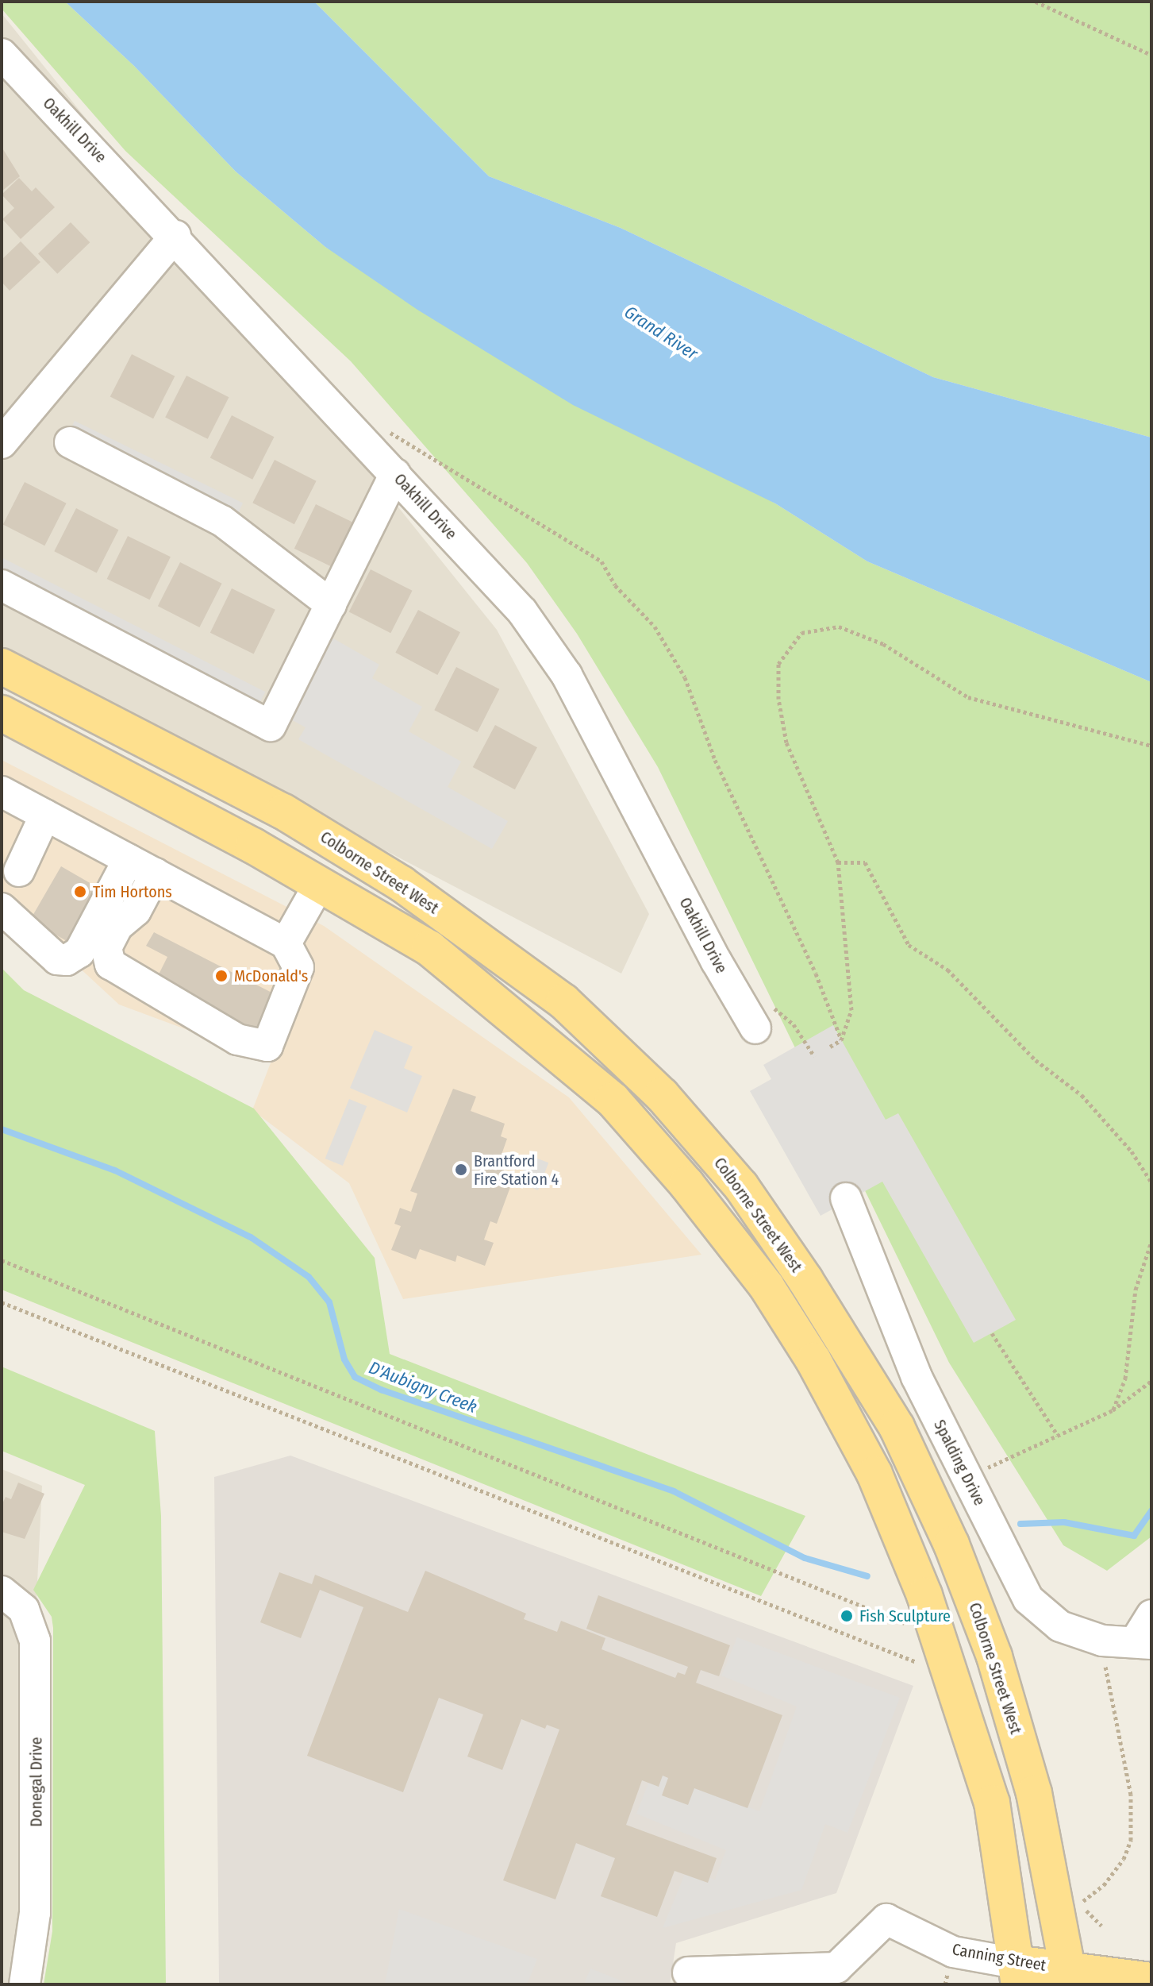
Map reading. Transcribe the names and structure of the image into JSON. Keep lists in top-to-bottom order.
{
  "streets": {
    "main road": ["Colborne Street West", "Canning Street"],
    "street": ["Oakhill Drive", "Spalding Drive", "Donegal Drive"]
  },
  "crossings": [
    ["Colborne Street West", "Canning Street"]
  ],
  "water": ["Grand River", "D'Aubigny Creek"],
  "places": [
    "Tim Hortons",
    "McDonald's",
    "Brantford Fire Station 4",
    "Fish Sculpture"
  ]
}
